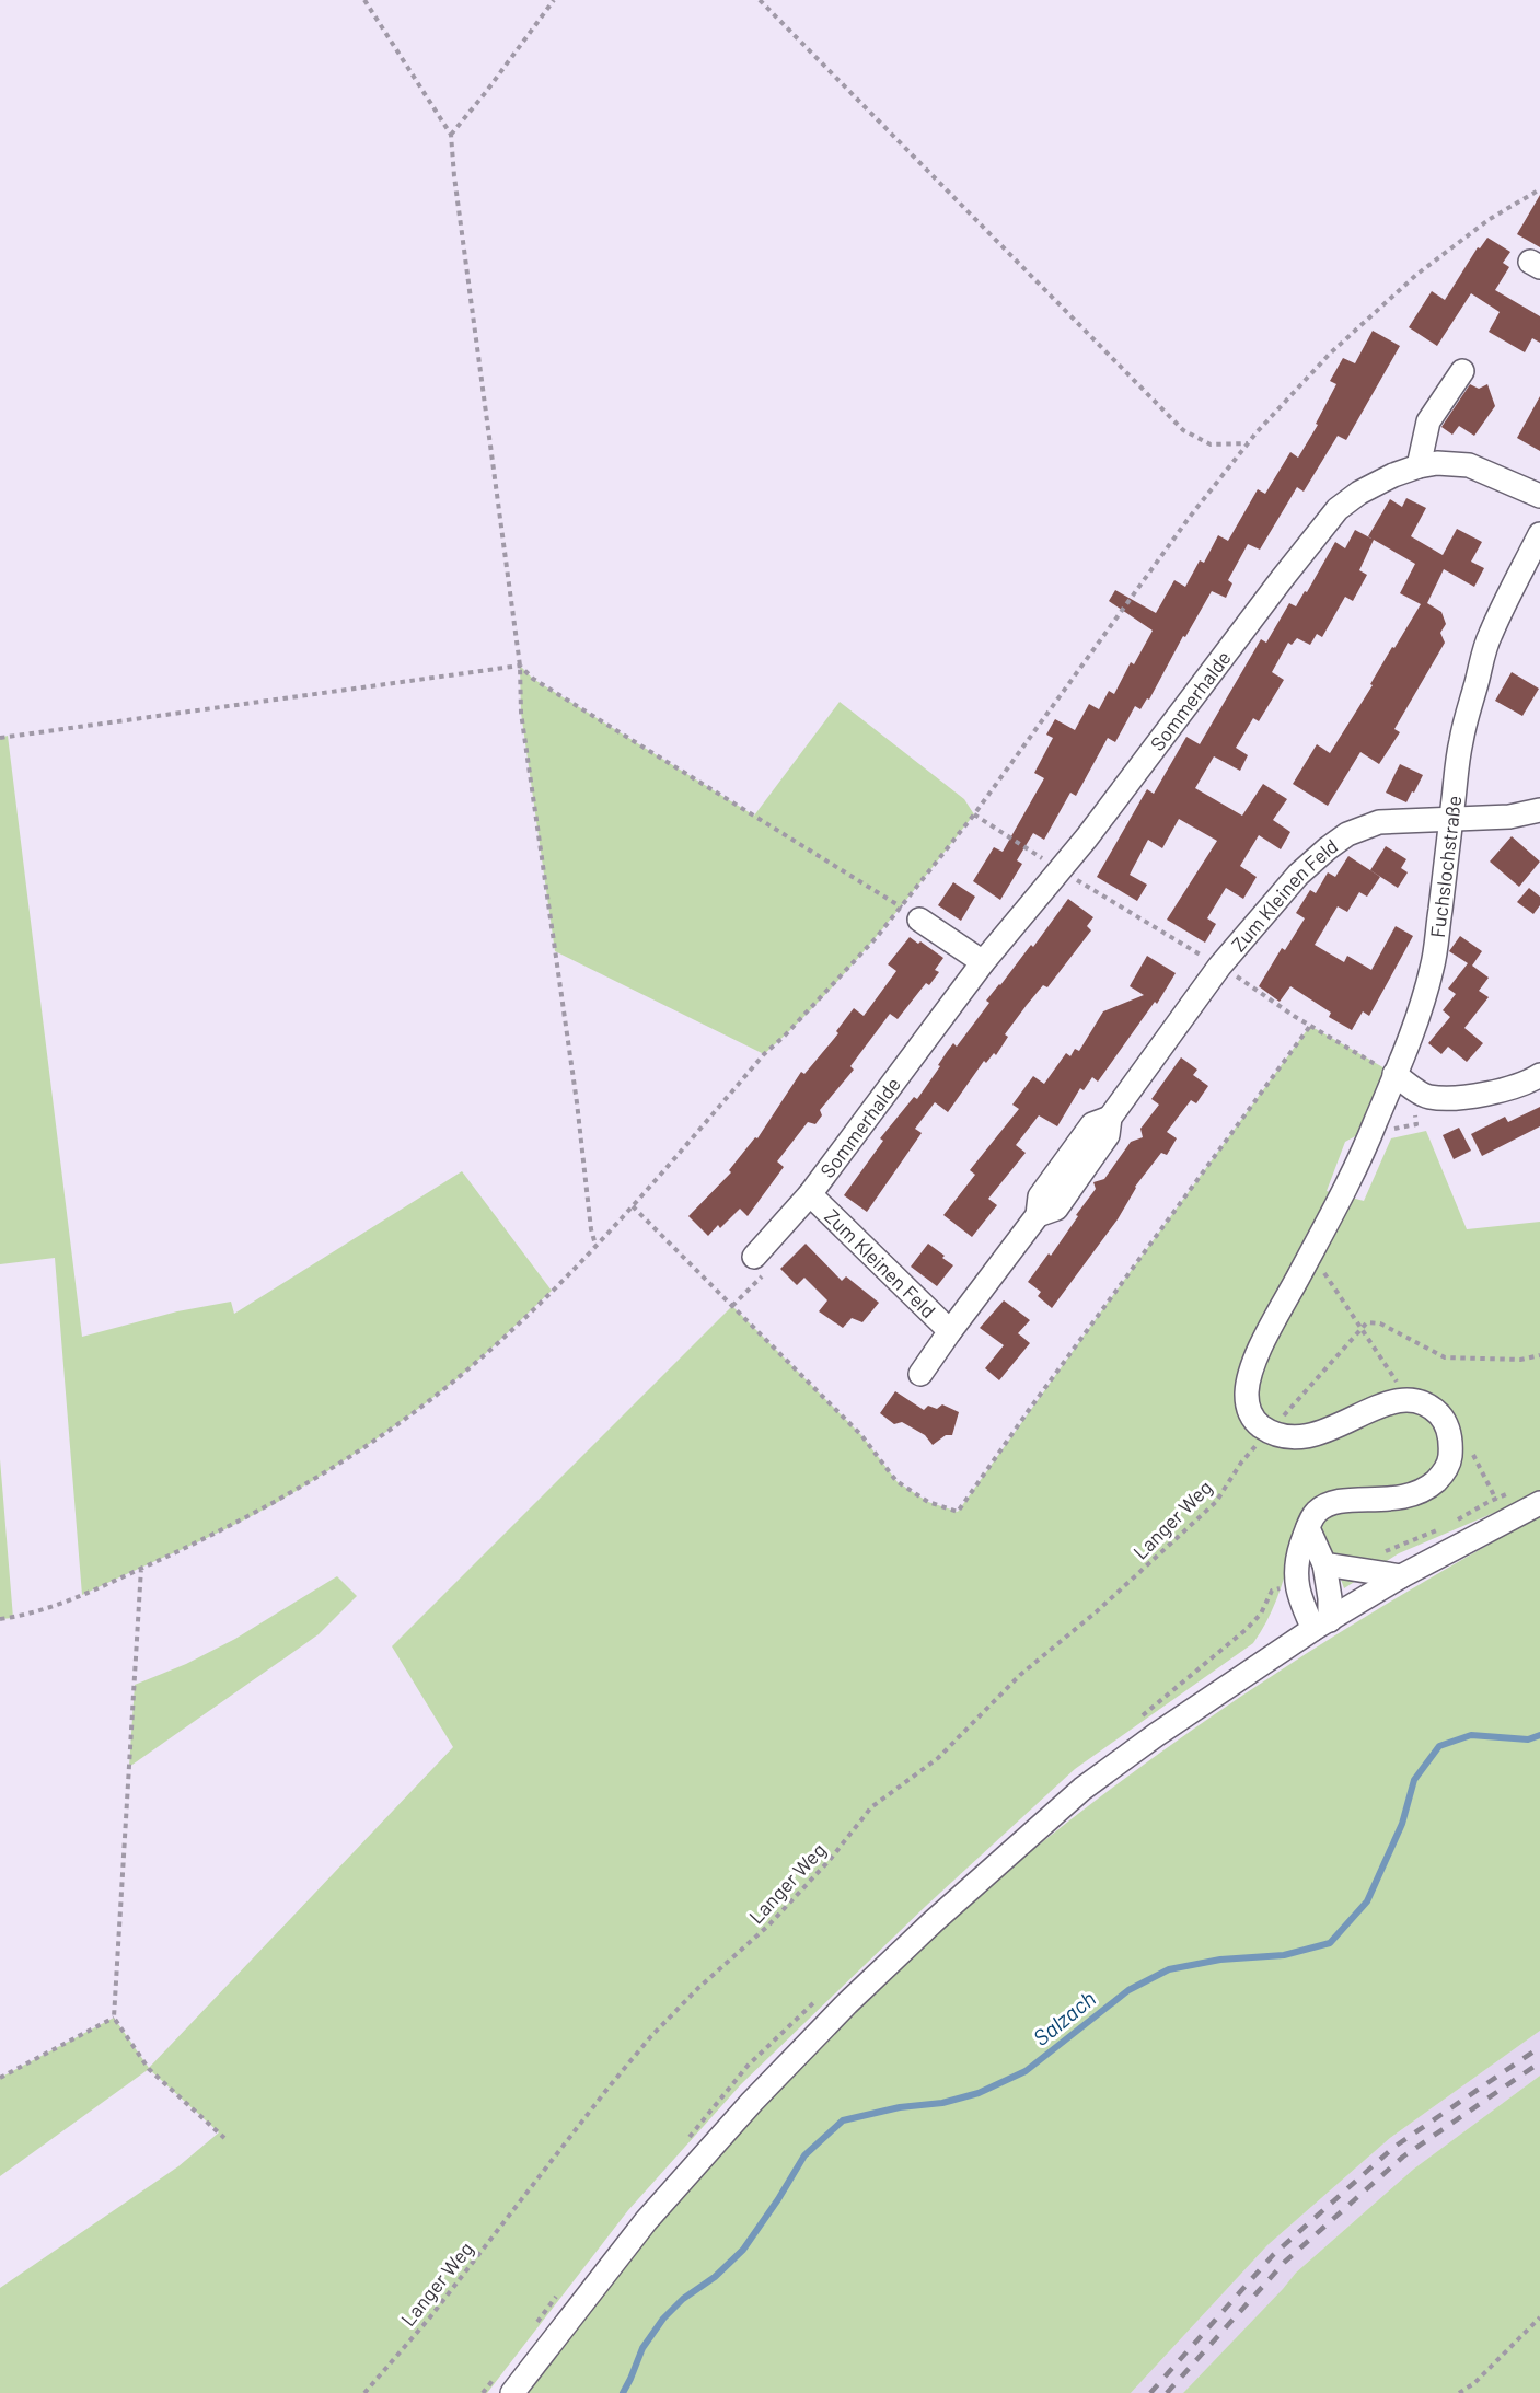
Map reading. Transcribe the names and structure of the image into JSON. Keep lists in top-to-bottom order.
{
  "streets": {
    "street": ["Sommerhalde", "Fuchslochstraße", "Zum Kleinen Feld"],
    "path": ["Langer Weg"]
  },
  "crossings": [
    ["Sommerhalde", "Zum Kleinen Feld"],
    ["Fuchslochstraße", "Zum Kleinen Feld"],
    ["Fuchslochstraße", "Langer Weg"]
  ],
  "water": ["Salzach"]
}
